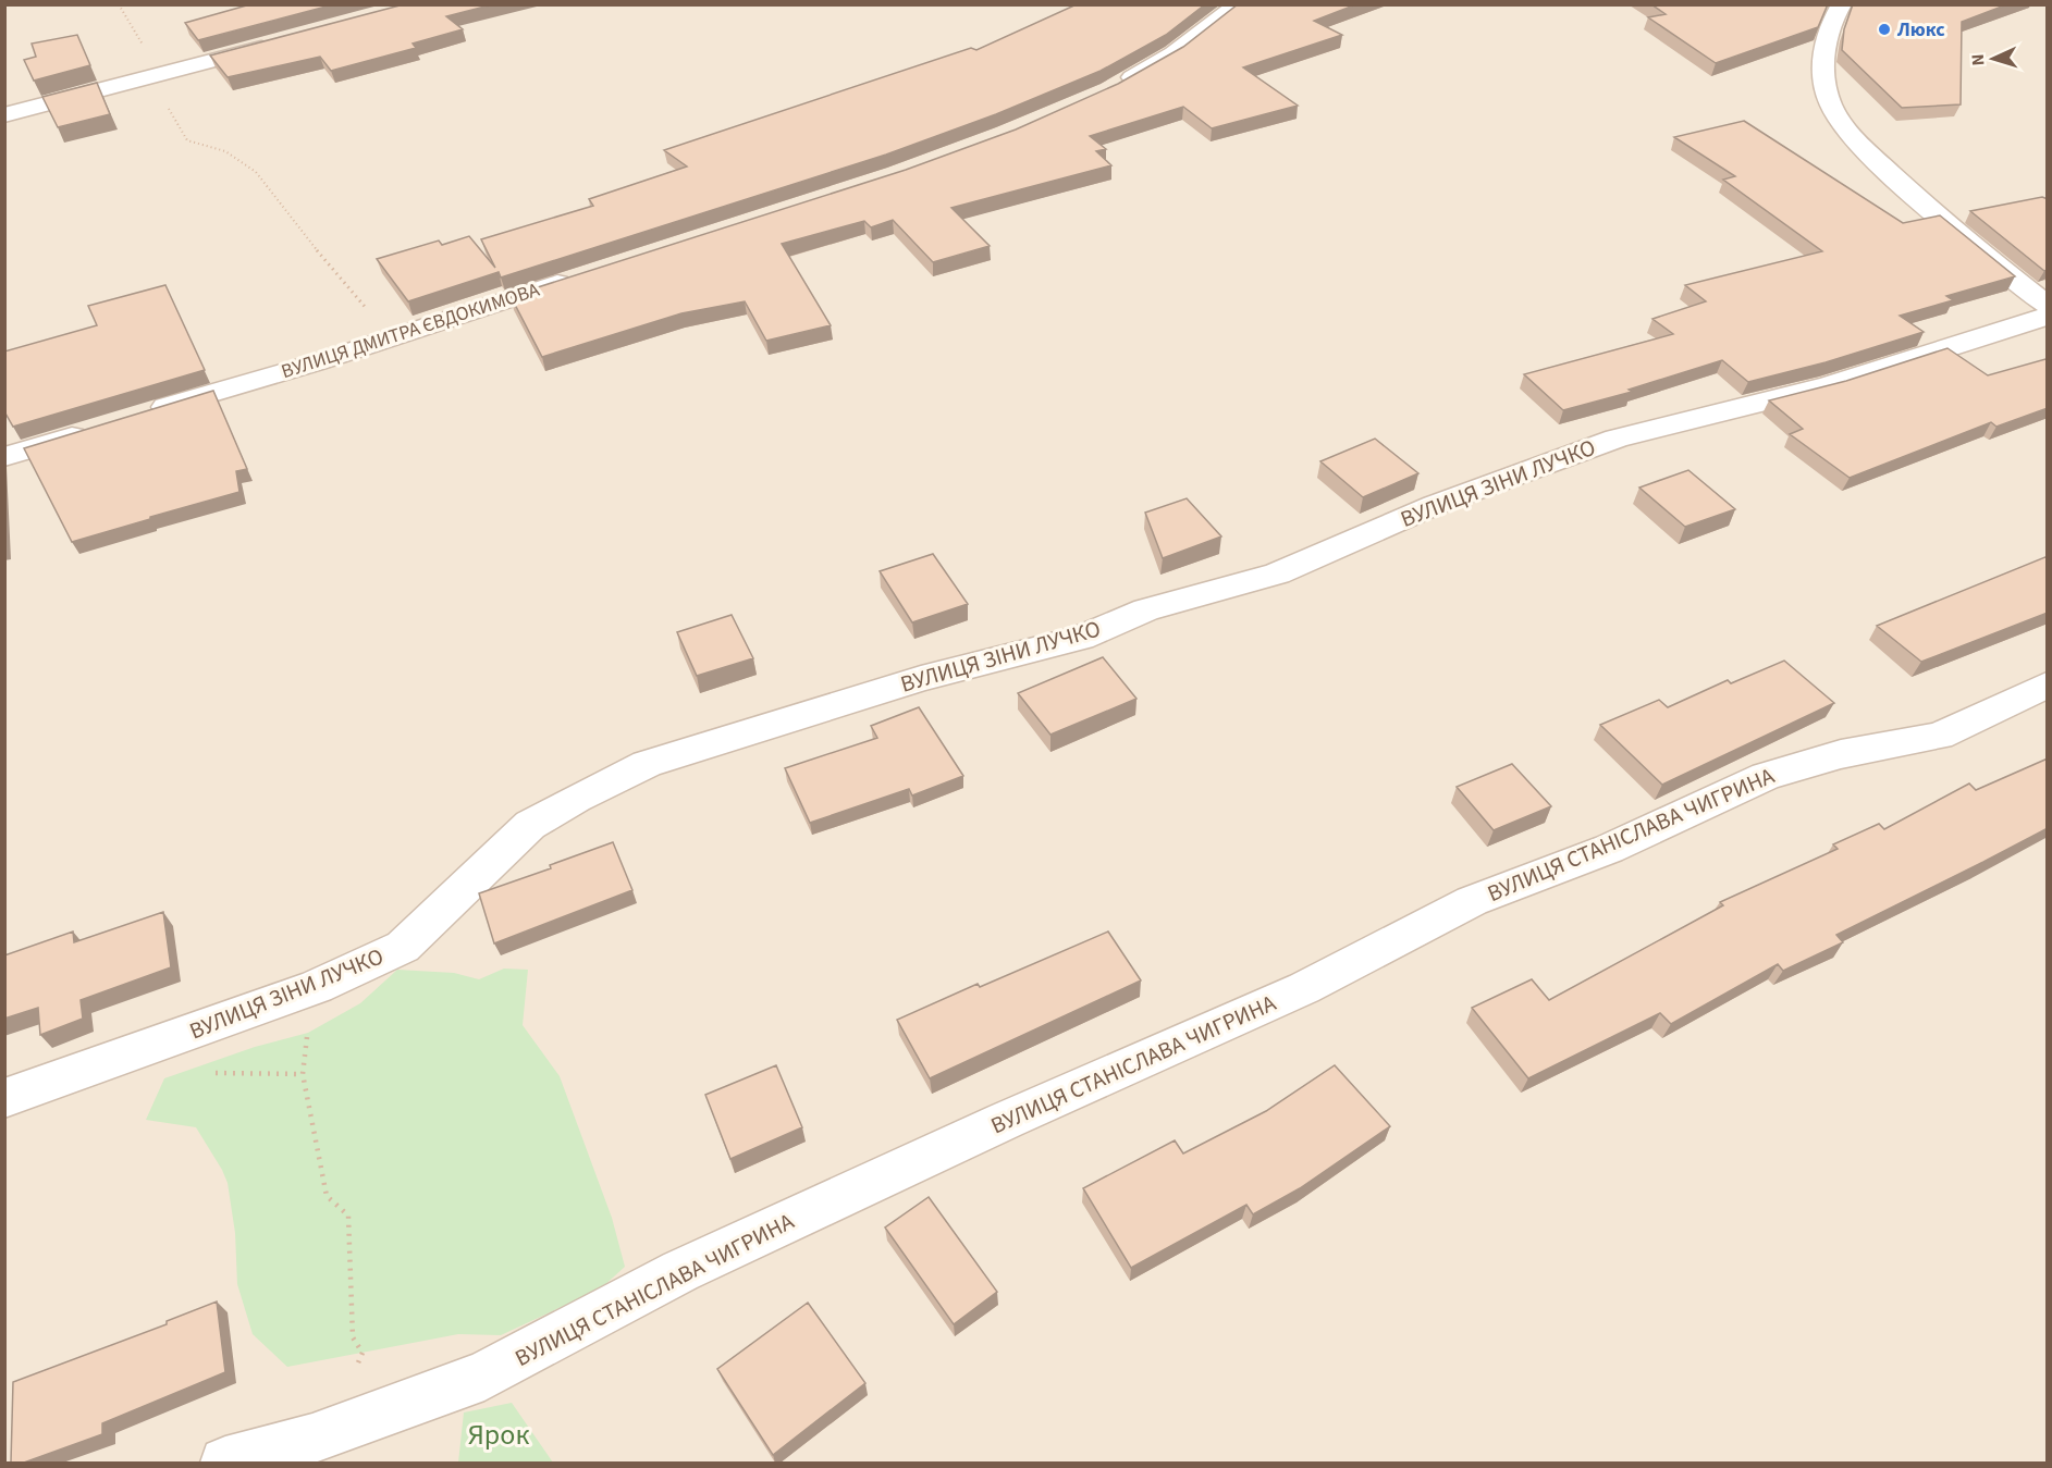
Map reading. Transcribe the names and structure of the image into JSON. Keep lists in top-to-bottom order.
{
  "streets": {
    "street": ["ВУЛИЦЯ ДМИТРА ЄВДОКИМОВА", "ВУЛИЦЯ ЗІНИ ЛУЧКО", "ВУЛИЦЯ СТАНІСЛАВА ЧИГРИНА"]
  },
  "parks": ["Ярок"],
  "places": ["Люкс"],
  "north": "left"
}
